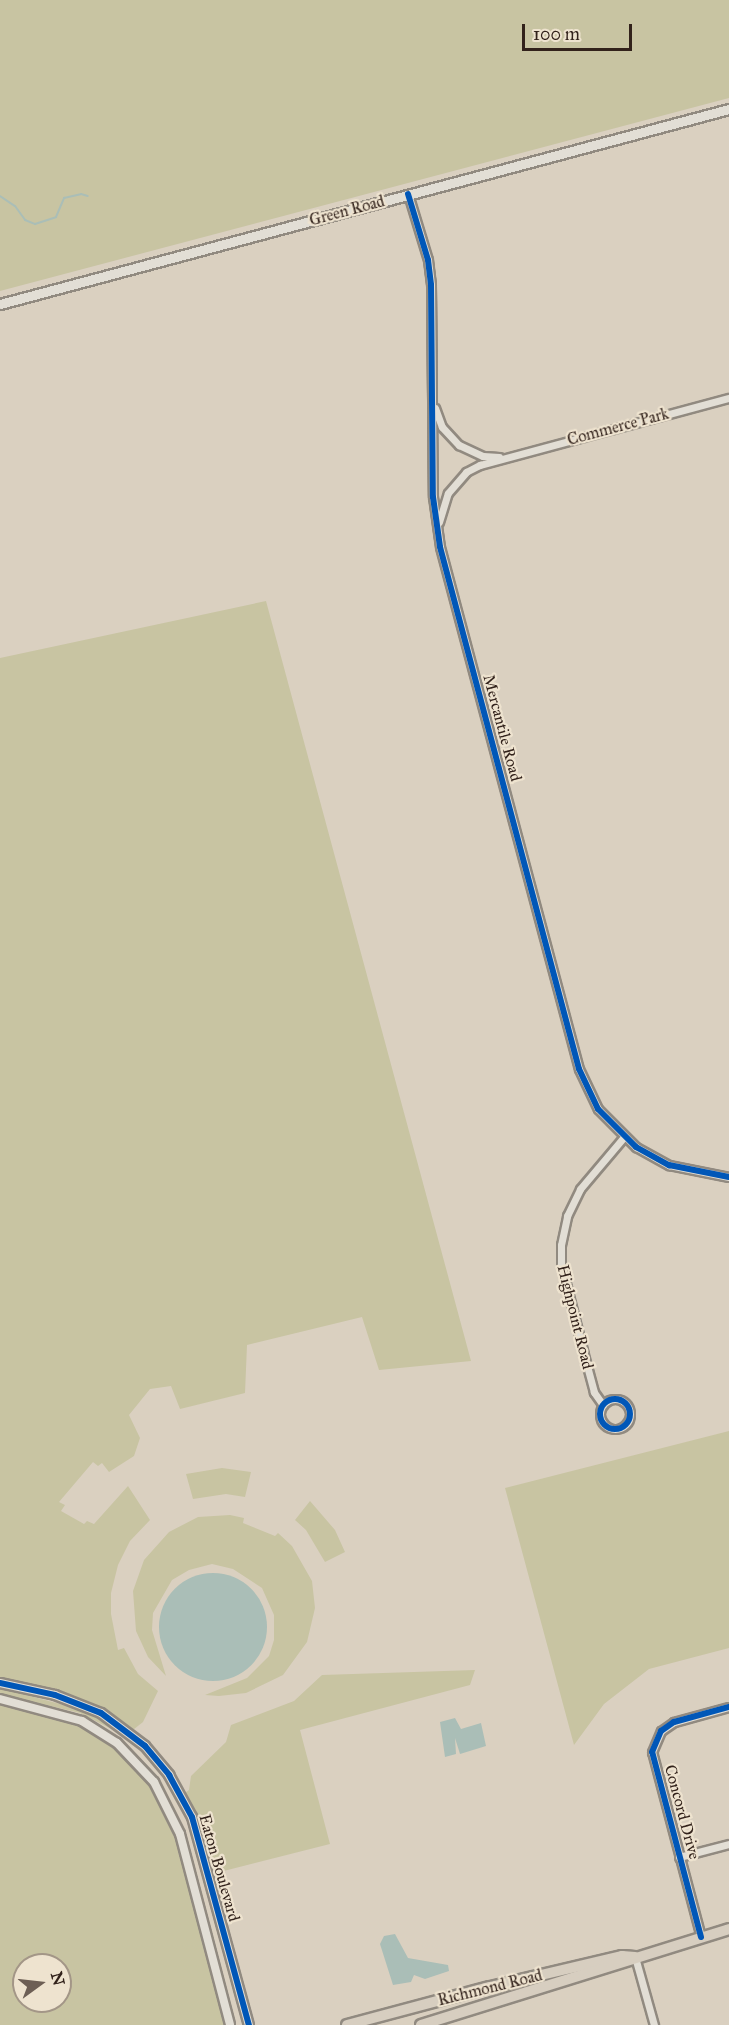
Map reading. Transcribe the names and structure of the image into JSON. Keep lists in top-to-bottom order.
{
  "streets": {
    "main road": ["Green Road", "Richmond Road"],
    "street": [
      "Commerce Park",
      "Mercantile Road",
      "Highpoint Road",
      "Concord Drive",
      "Eaton Boulevard"
    ]
  },
  "crossings": [
    ["Green Road", "Mercantile Road"],
    ["Commerce Park", "Mercantile Road"],
    ["Mercantile Road", "Highpoint Road"],
    ["Concord Drive", "Richmond Road"]
  ],
  "scale_bar": "100 m",
  "north": "right"
}
